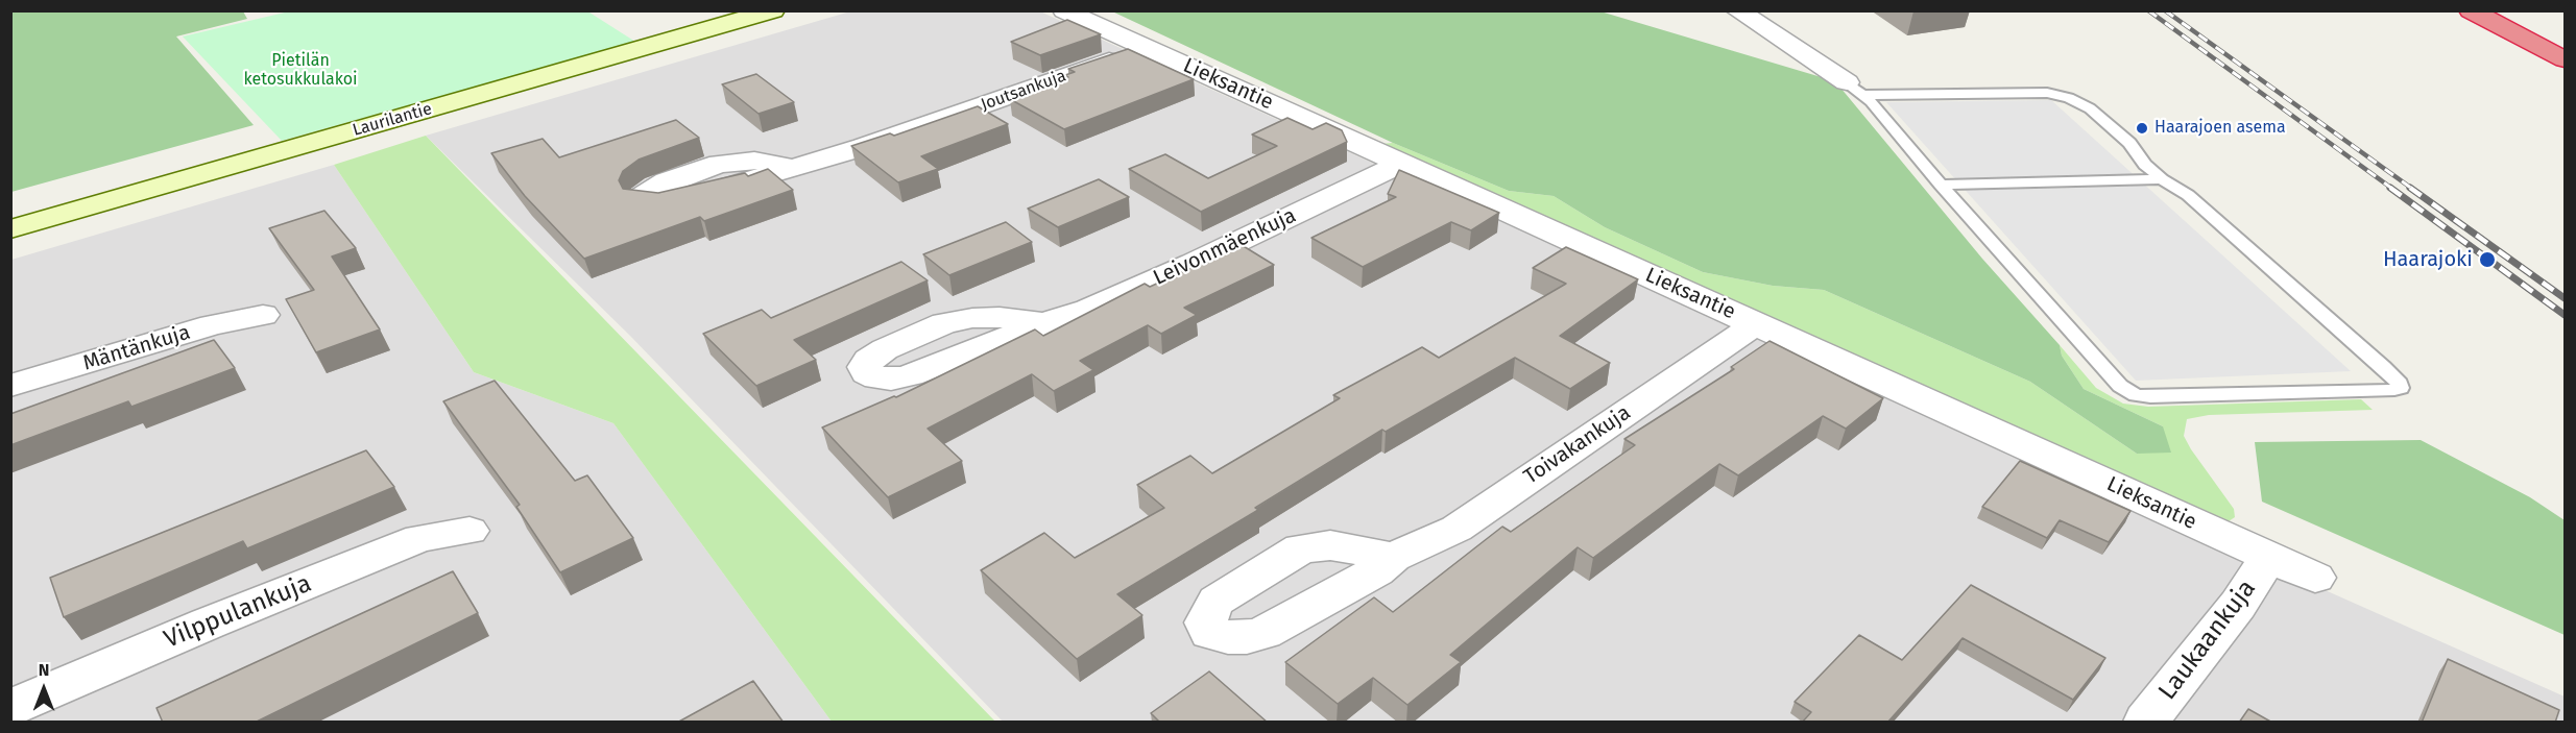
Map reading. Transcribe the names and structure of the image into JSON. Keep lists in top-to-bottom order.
{
  "streets": {
    "street": [
      "Lieksantie",
      "Joutsankuja",
      "Laurilantie",
      "Leivonmäenkuja",
      "Mäntänkuja",
      "Toivakankuja",
      "Vilppulankuja",
      "Laukaankuja"
    ]
  },
  "crossings": [
    ["Lieksantie", "Joutsankuja"],
    ["Lieksantie", "Leivonmäenkuja"],
    ["Lieksantie", "Toivakankuja"],
    ["Lieksantie", "Laukaankuja"]
  ],
  "parks": ["Pietilän ketosukkulakoi"],
  "places": ["Haarajoen asema", "Haarajoki"],
  "north": "top"
}
